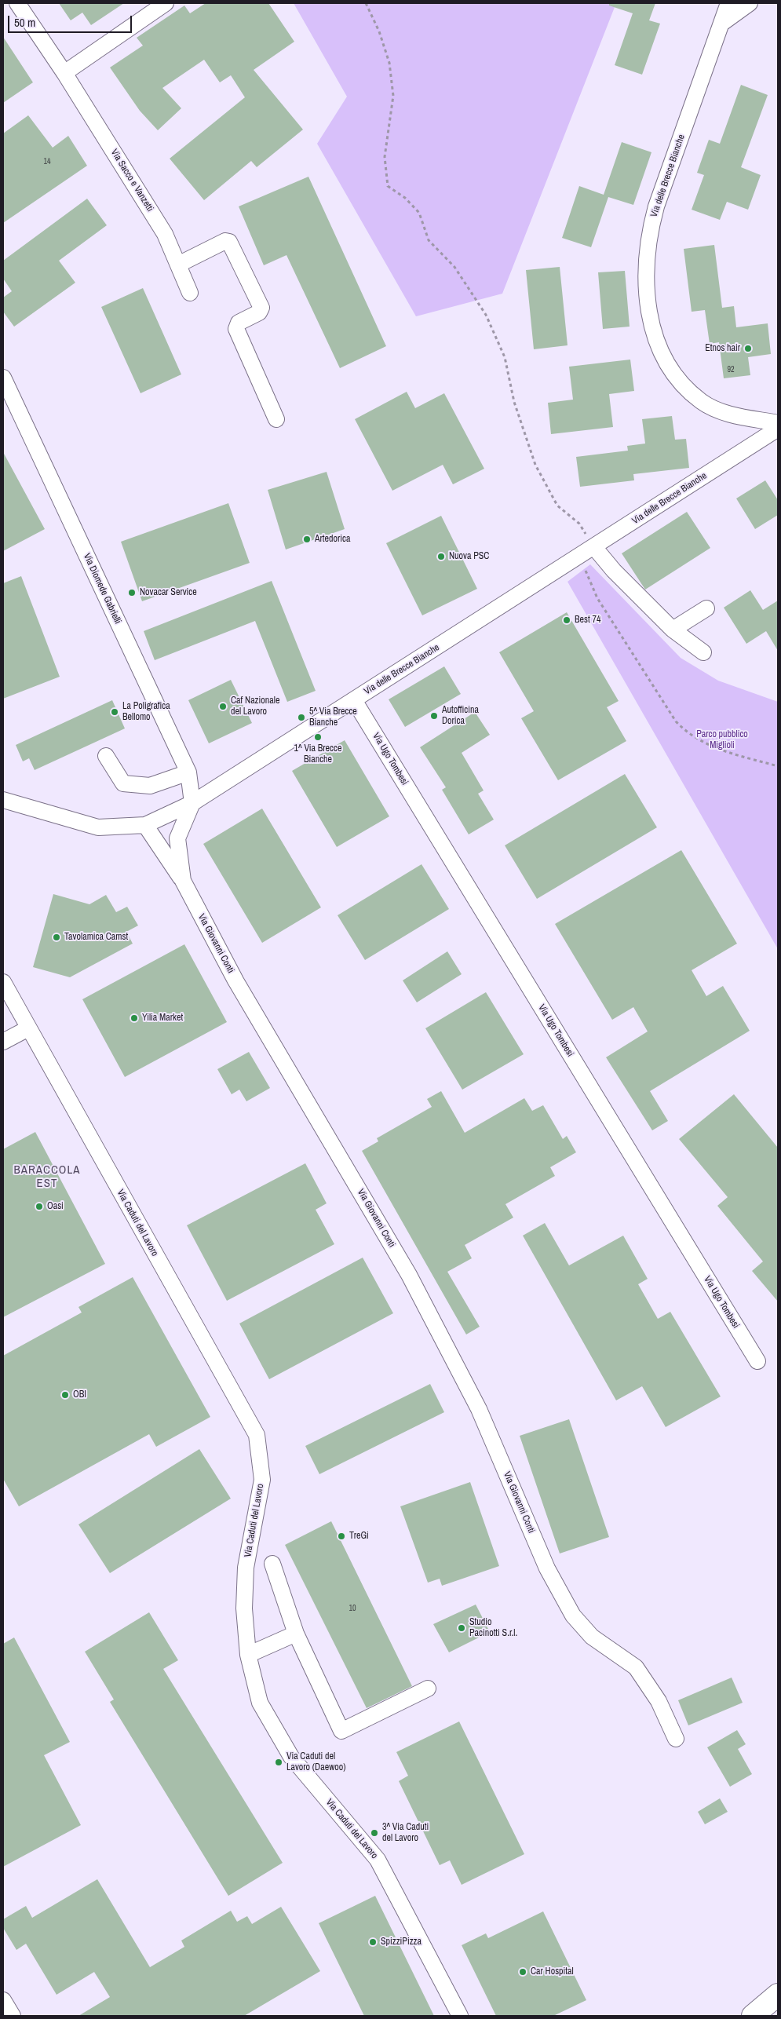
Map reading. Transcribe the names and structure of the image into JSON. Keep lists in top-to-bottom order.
{
  "streets": {
    "street": [
      "Via delle Brecce Bianche",
      "Via Sacco e Vanzetti",
      "Via Diomede Gabrielli",
      "Via Ugo Tombesi",
      "Via Giovanni Conti",
      "Via Caduti del Lavoro"
    ]
  },
  "crossings": [
    ["Via delle Brecce Bianche", "Via Diomede Gabrielli"],
    ["Via delle Brecce Bianche", "Via Ugo Tombesi"],
    ["Via delle Brecce Bianche", "Via Giovanni Conti"],
    ["Via Diomede Gabrielli", "Via Giovanni Conti"]
  ],
  "districts": ["BARACCOLA EST"],
  "parks": ["Parco pubblico Miglioli"],
  "places": [
    "Etnos hair",
    "Artedorica",
    "Nuova PSC",
    "Novacar Service",
    "Best 74",
    "Caf Nazionale del Lavoro",
    "La Poligrafica Bellomo",
    "Autofficina Dorica",
    "5^ Via Brecce Bianche",
    "1^ Via Brecce Bianche",
    "Tavolamica Camst",
    "Yilia Market",
    "Oasi",
    "OBI",
    "TreGi",
    "Studio Pacinotti S.r.l.",
    "Via Caduti del Lavoro (Daewoo)",
    "3^ Via Caduti del Lavoro",
    "SpizziPizza",
    "Car Hospital"
  ],
  "house_numbers": ["14", "92", "10"],
  "scale_bar": "50 m"
}
